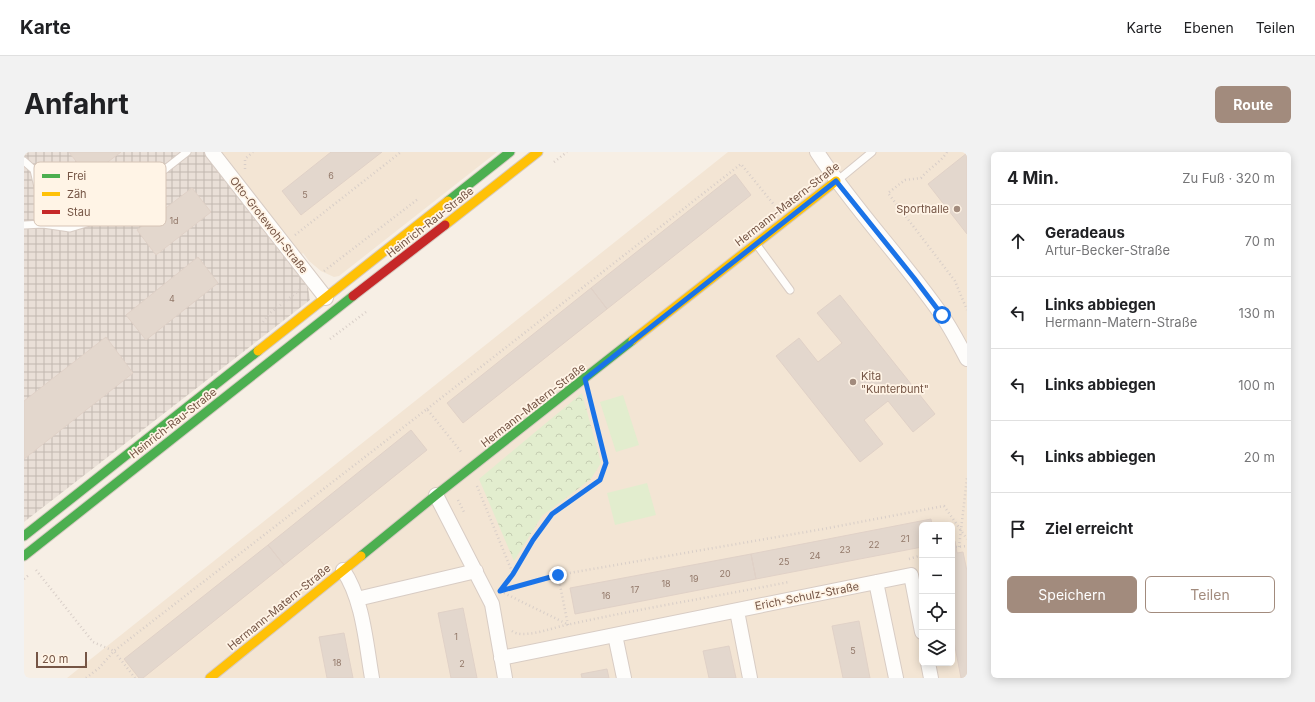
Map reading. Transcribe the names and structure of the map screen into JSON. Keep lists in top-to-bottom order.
{
  "streets": {
    "main road": ["Hermann-Matern-Straße", "Heinrich-Rau-Straße"],
    "street": ["Otto-Grotewohl-Straße", "Erich-Schulz-Straße"]
  },
  "crossings": [
    ["Heinrich-Rau-Straße", "Otto-Grotewohl-Straße"]
  ],
  "places": ["Sporthalle", "Kita \"Kunterbunt\""],
  "house_numbers": [
    "6",
    "5",
    "1d",
    "4",
    "21",
    "22",
    "23",
    "24",
    "25",
    "20",
    "19",
    "18",
    "17",
    "16",
    "1",
    "5",
    "18",
    "2"
  ],
  "legend": ["Frei", "Zäh", "Stau"],
  "scale_bar": "20 m",
  "page": {
    "header": "Karte",
    "nav": ["Karte", "Ebenen", "Teilen"],
    "buttons": [
      "Route",
      ["Speichern", "Teilen"]
    ],
    "title": "Anfahrt",
    "heading": ["4 Min.", "Zu Fuß · 320 m"],
    "list": [
      ["Geradeaus", "Artur-Becker-Straße", "70 m"],
      ["Links abbiegen", "Hermann-Matern-Straße", "130 m"],
      ["Links abbiegen", "100 m"],
      ["Links abbiegen", "20 m"],
      "Ziel erreicht"
    ],
    "map_buttons": ["+", "−"],
    "scale": "20 m"
  }
}
